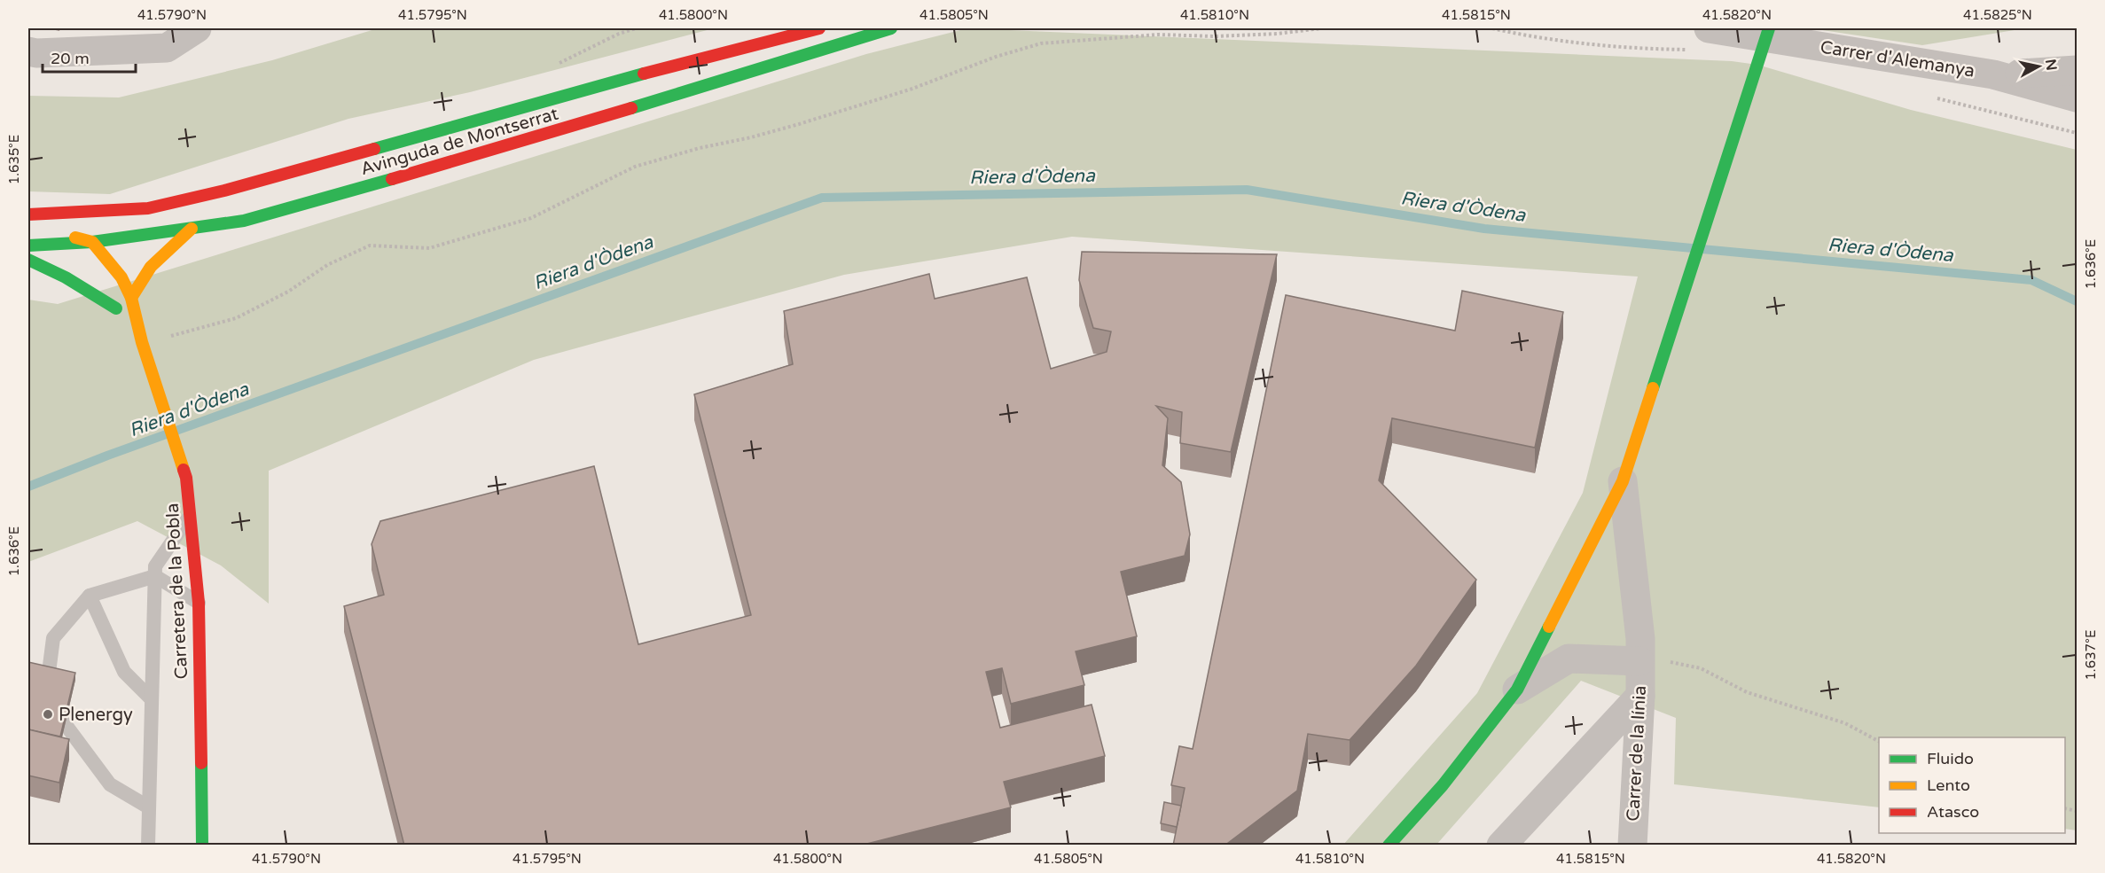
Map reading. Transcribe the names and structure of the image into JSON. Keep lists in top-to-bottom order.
{
  "streets": {
    "street": [
      "Carrer d'Alemanya",
      "Avinguda de Montserrat",
      "Carretera de la Pobla",
      "Carrer de la línia"
    ]
  },
  "crossings": [
    ["Avinguda de Montserrat", "Carretera de la Pobla"]
  ],
  "water": ["Riera d'Òdena"],
  "places": ["Plenergy"],
  "legend": ["Fluido", "Lento", "Atasco"],
  "scale_bar": "20 m",
  "north": "right",
  "coordinates": [
    "41.5790°N",
    "41.5795°N",
    "41.5800°N",
    "41.5805°N",
    "41.5810°N",
    "41.5815°N",
    "41.5820°N",
    "41.5825°N",
    "1.635°E",
    "1.636°E",
    "1.637°E"
  ]
}
